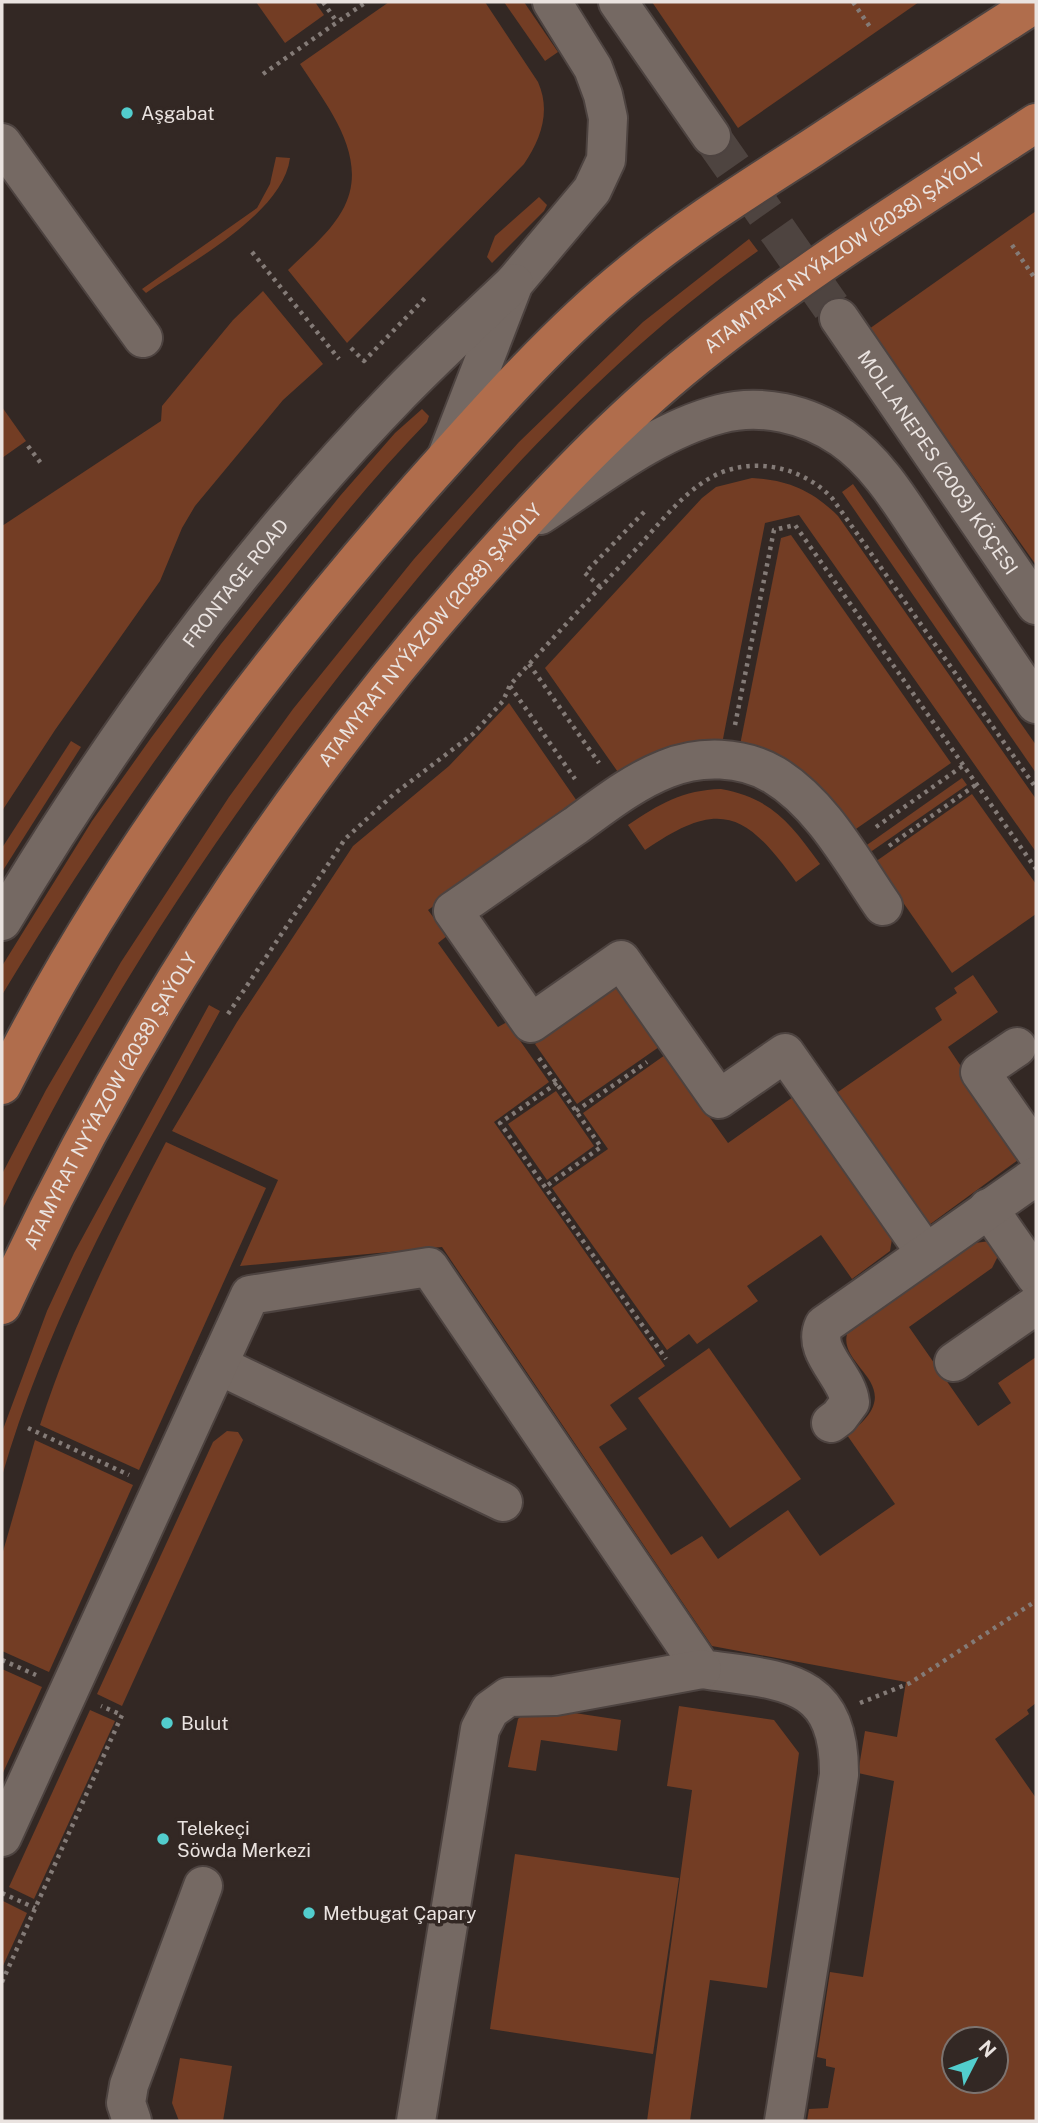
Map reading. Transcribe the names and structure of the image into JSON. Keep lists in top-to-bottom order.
{
  "streets": {
    "main road": ["ATAMYRAT NYÝAZOW (2038) ŞAÝOLY"],
    "street": ["MOLLANEPES (2003) KÖÇESI", "FRONTAGE ROAD"]
  },
  "places": [
    "Aşgabat",
    "Bulut",
    "Telekeçi Söwda Merkezi",
    "Metbugat Çapary"
  ],
  "north": "top right"
}
